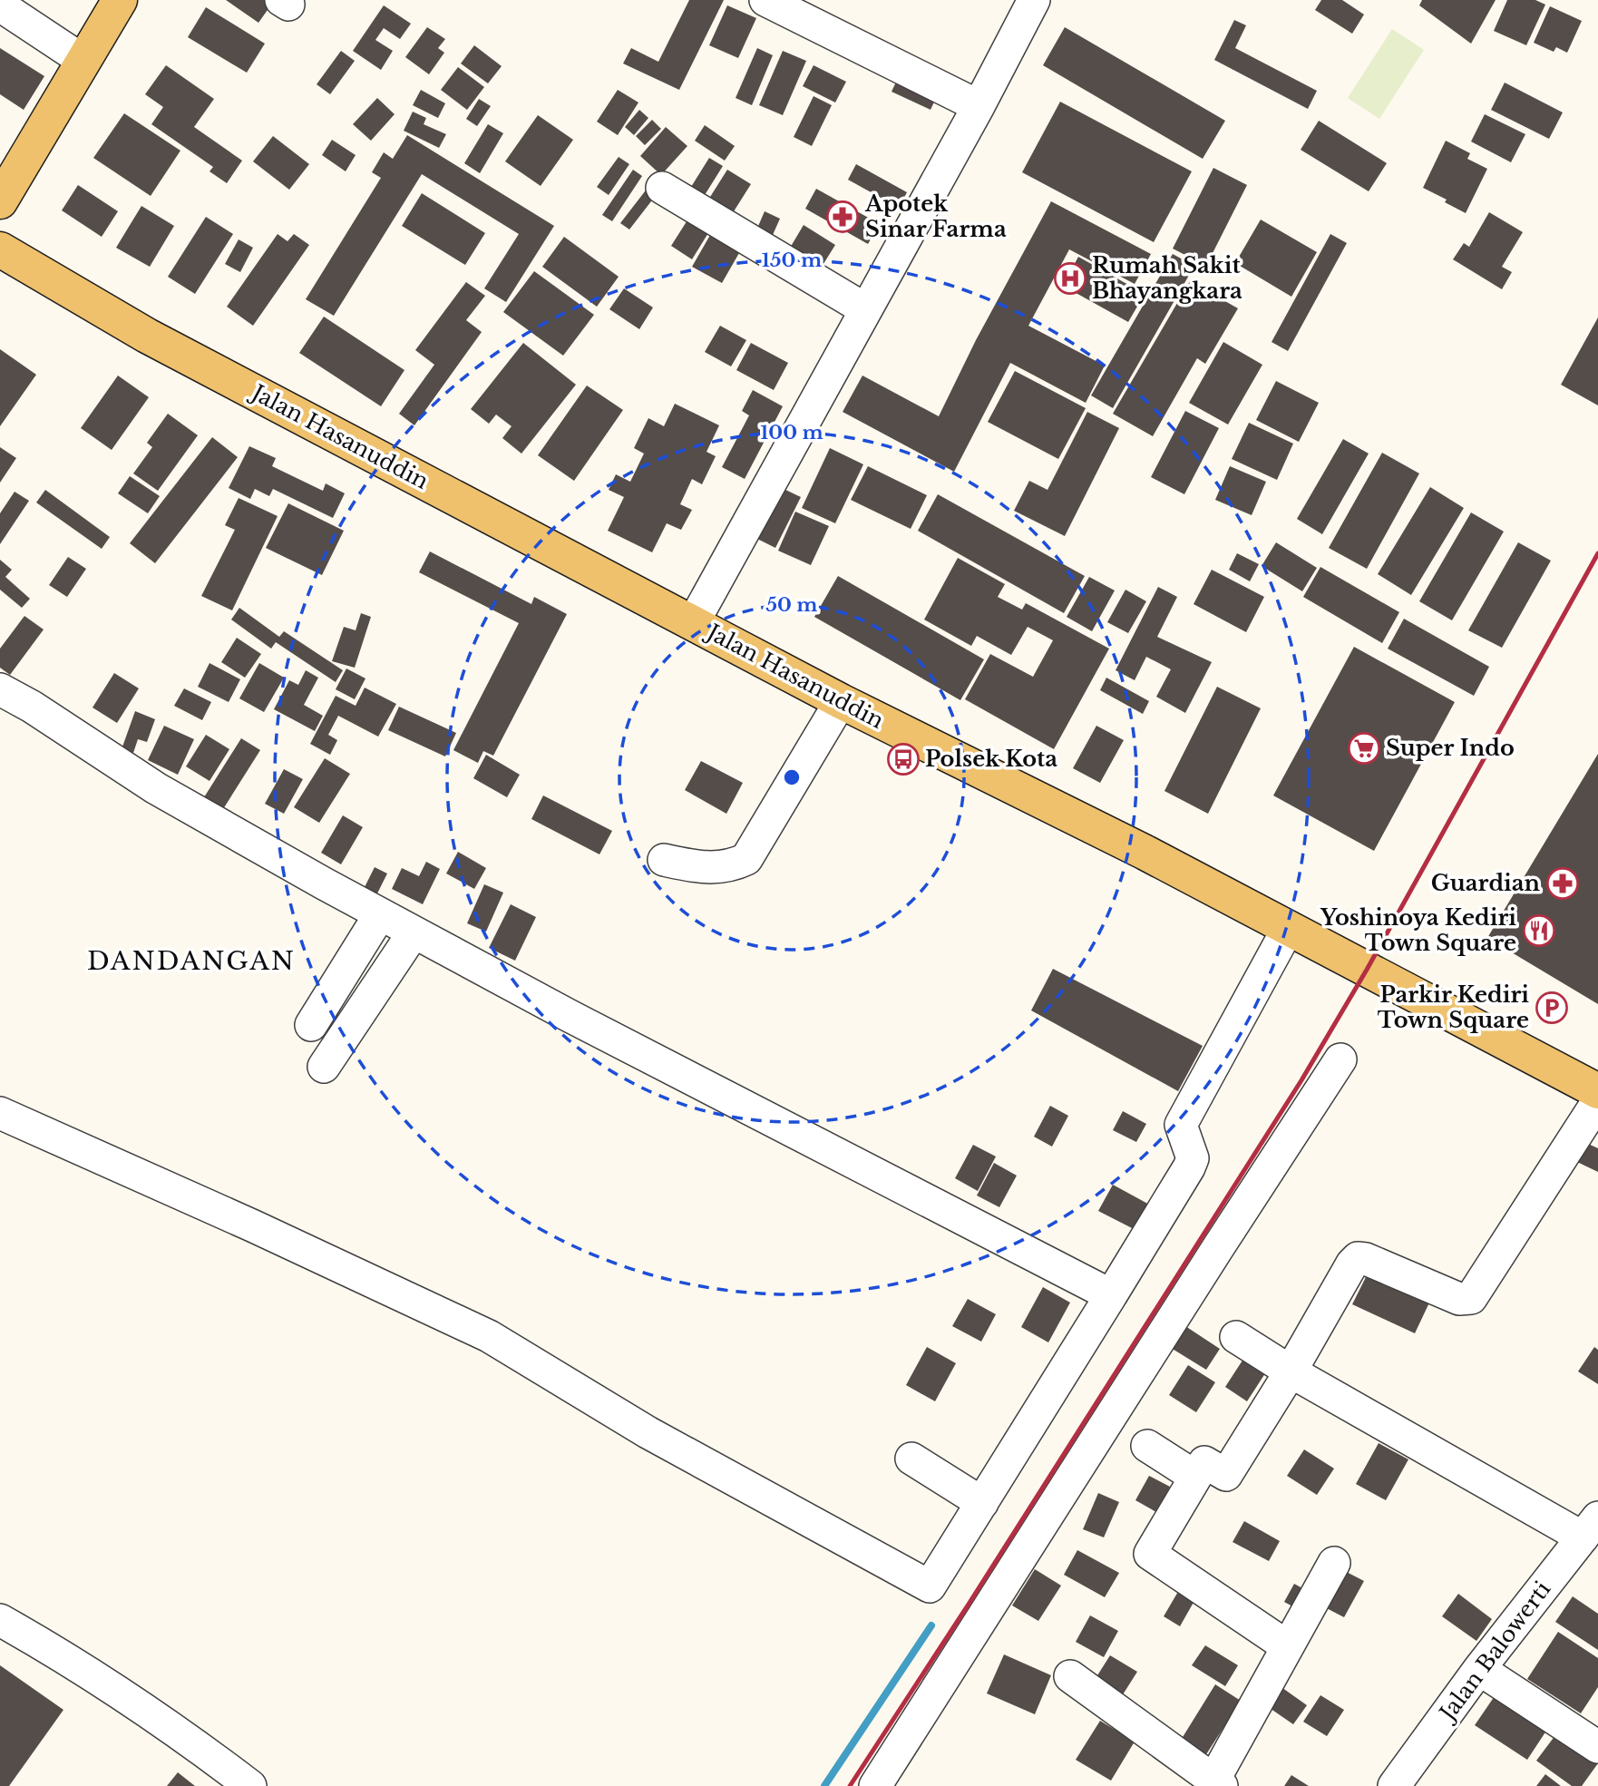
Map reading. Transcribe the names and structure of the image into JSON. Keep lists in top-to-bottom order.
{
  "streets": {
    "main road": ["Jalan Hasanuddin"],
    "street": ["Jalan Balowerti"]
  },
  "districts": ["DANDANGAN"],
  "places": {
    "pharmacy": ["Apotek Sinar Farma", "Guardian"],
    "hospital": ["Rumah Sakit Bhayangkara"],
    "supermarket": ["Super Indo"],
    "bus stop": ["Polsek Kota"],
    "restaurant": ["Yoshinoya Kediri Town Square"],
    "parking": ["Parkir Kediri Town Square"]
  },
  "rings": ["150 m", "100 m", "50 m"]
}
